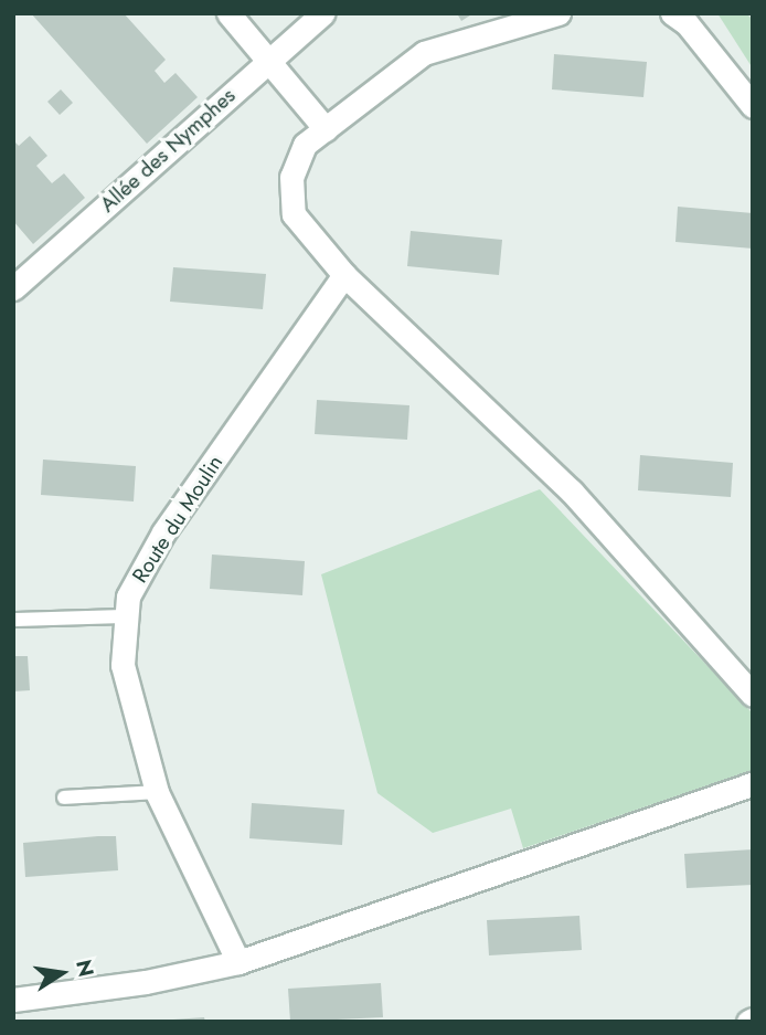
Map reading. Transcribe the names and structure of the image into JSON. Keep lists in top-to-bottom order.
{
  "streets": {
    "street": ["Allée des Nymphes", "Route du Moulin"]
  },
  "north": "right"
}
